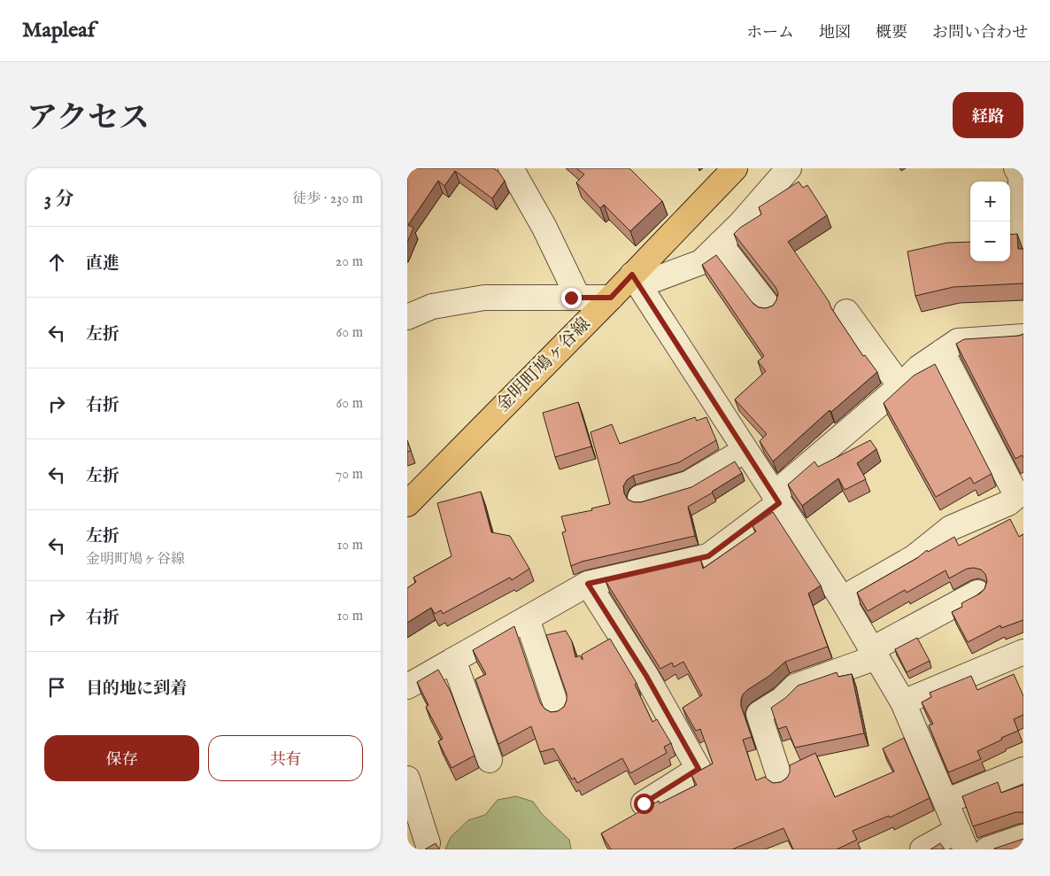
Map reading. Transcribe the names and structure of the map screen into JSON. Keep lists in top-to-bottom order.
{
  "streets": {
    "main road": ["金明町鳩ヶ谷線"]
  },
  "page": {
    "header": "Mapleaf",
    "nav": [
      "ホーム",
      "地図",
      "概要",
      "お問い合わせ"
    ],
    "title": "アクセス",
    "buttons": [
      "経路",
      ["保存", "共有"]
    ],
    "heading": ["3 分", "徒歩 · 230 m"],
    "map_buttons": ["+", "−"],
    "list": [
      ["直進", "20 m"],
      ["左折", "60 m"],
      ["右折", "60 m"],
      ["左折", "70 m"],
      ["左折", "金明町鳩ヶ谷線", "10 m"],
      ["右折", "10 m"],
      "目的地に到着"
    ]
  }
}
